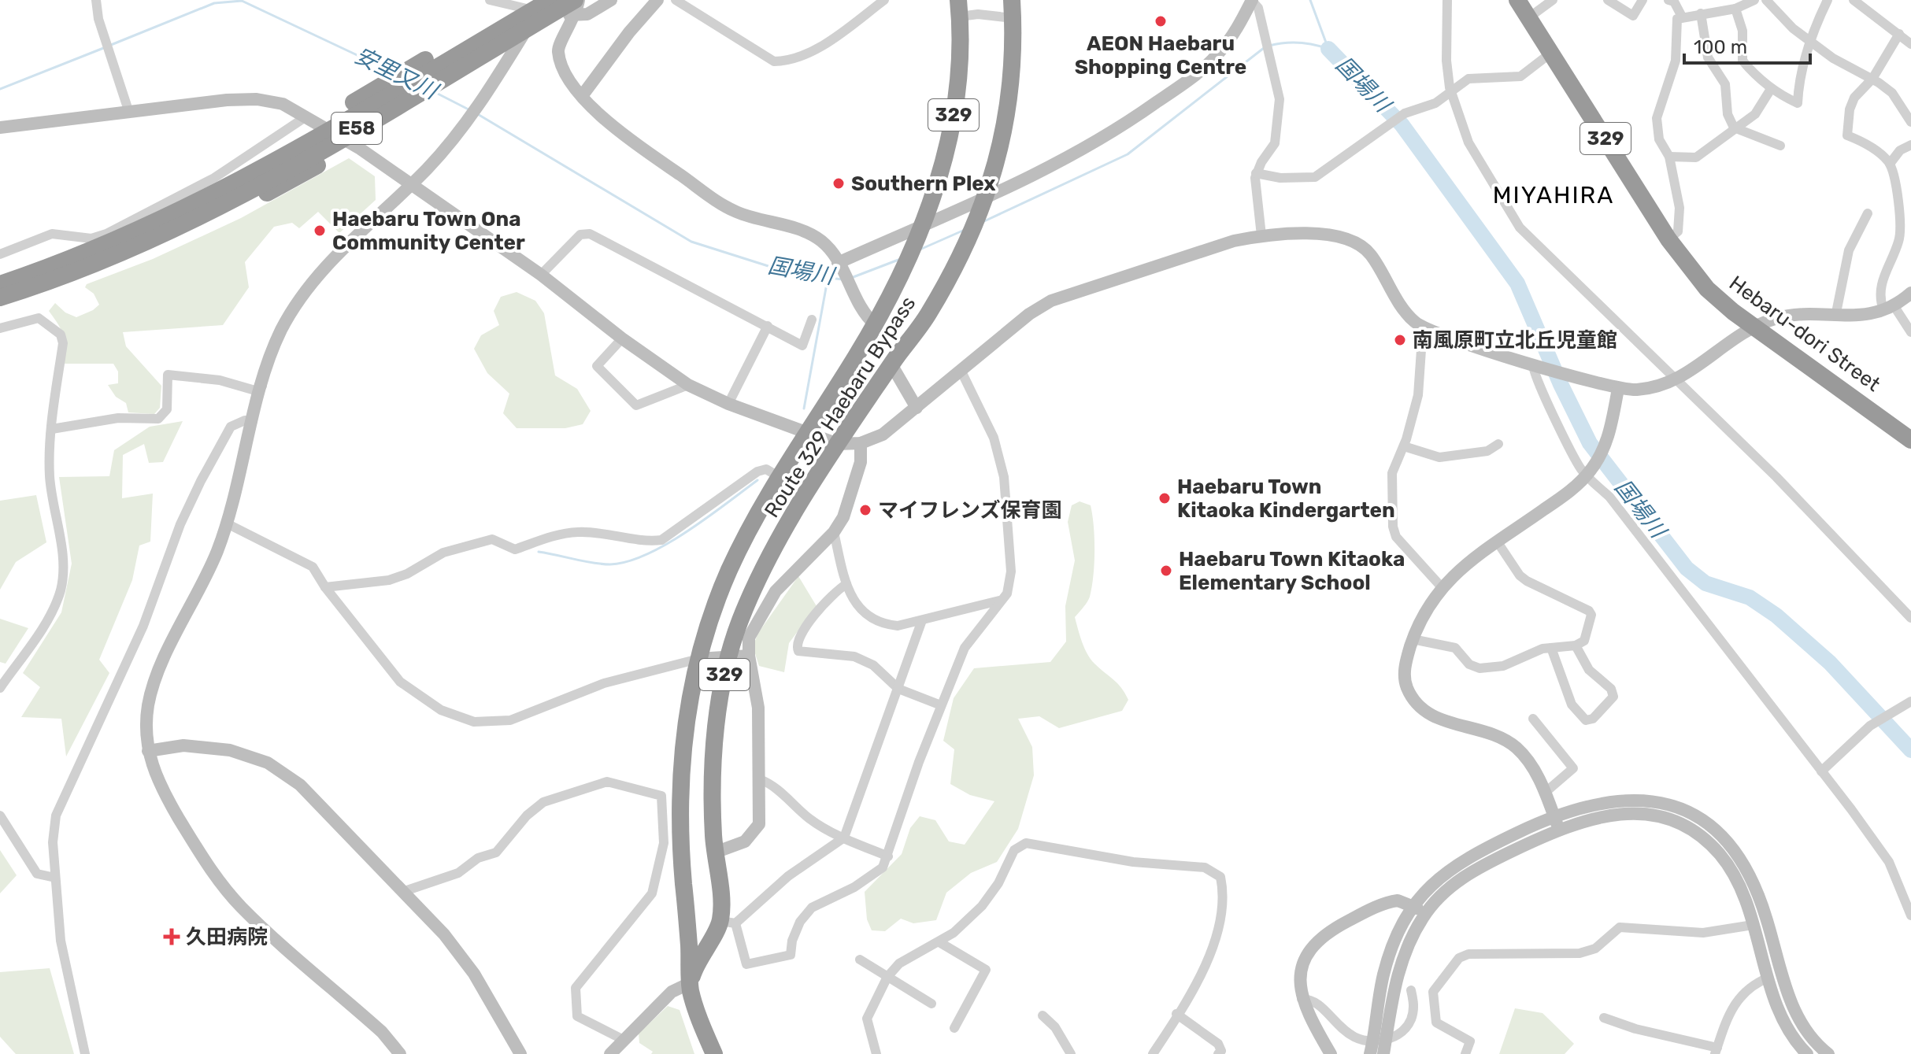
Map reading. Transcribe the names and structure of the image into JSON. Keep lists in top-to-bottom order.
{
  "streets": {
    "highway": [
      "329",
      "E58",
      "Hebaru-dori Street",
      "Route 329 Haebaru Bypass"
    ]
  },
  "districts": ["MIYAHIRA"],
  "water": ["安里又川", "国場川"],
  "places": {
    "other": [
      "AEON Haebaru Shopping Centre",
      "Southern Plex",
      "Haebaru Town Ona Community Center",
      "南風原町立北丘児童館",
      "Haebaru Town Kitaoka Kindergarten",
      "マイフレンズ保育園",
      "Haebaru Town Kitaoka Elementary School"
    ],
    "health": ["久田病院"]
  },
  "scale_bar": "100 m"
}
